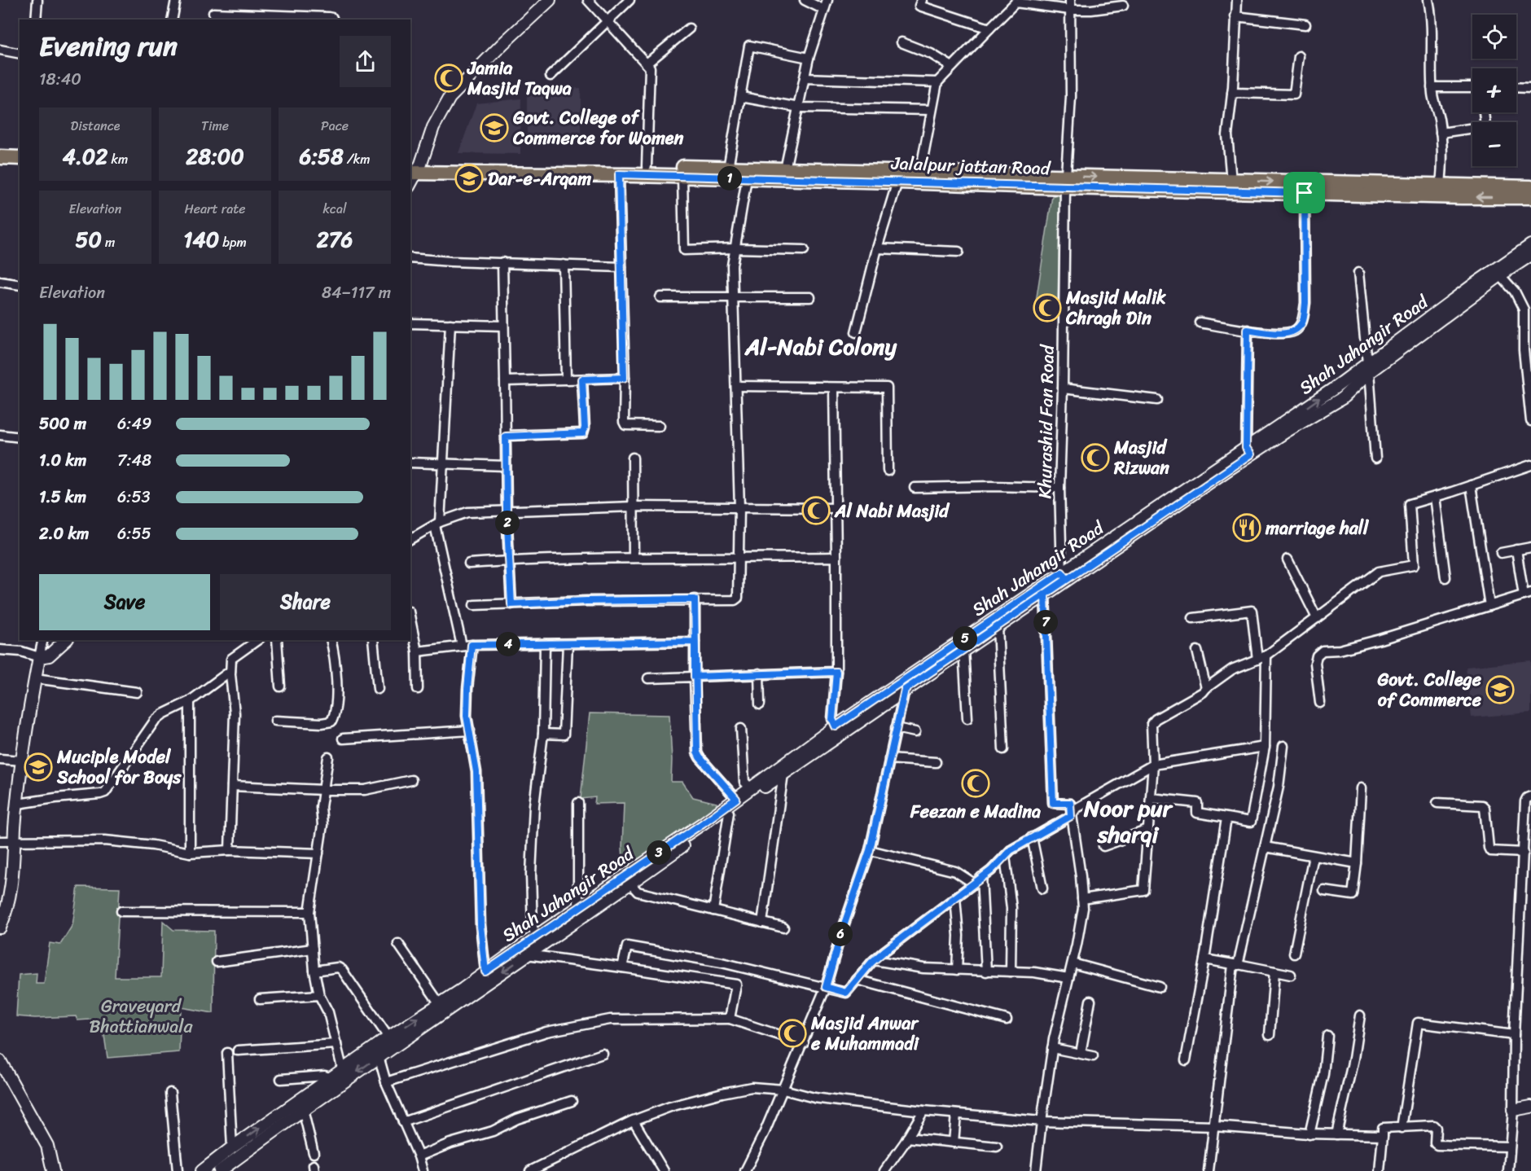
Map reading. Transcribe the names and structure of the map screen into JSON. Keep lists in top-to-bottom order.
{
  "streets": {
    "main road": ["Jalalpur jattan Road"],
    "street": ["Shah Jahangir Road", "Khurashid Fan Road"]
  },
  "crossings": [
    ["Jalalpur jattan Road", "Khurashid Fan Road"],
    ["Shah Jahangir Road", "Khurashid Fan Road"]
  ],
  "districts": ["Al-Nabi Colony", "Noor pur sharqi"],
  "parks": ["Graveyard Bhattianwala"],
  "places": {
    "mosque": [
      "Jamia Masjid Taqwa",
      "Masjid Malik Chragh Din",
      "Masjid Rizwan",
      "Al Nabi Masjid",
      "Feezan e Madina",
      "Masjid Anwar e Muhammadi"
    ],
    "school or university": [
      "Govt. College of Commerce for Women",
      "Dar-e-Arqam",
      "Govt. College of Commerce",
      "Muciple Model School for Boys"
    ],
    "restaurant": ["marriage hall"]
  },
  "page": {
    "map_buttons": ["+", "−"],
    "heading": ["Evening run", "18:40"],
    "stats": [
      ["Distance", "4.02 km"],
      ["Time", "28:00"],
      ["Pace", "6:58 /km"],
      ["Elevation", "50 m"],
      ["Heart rate", "140 bpm"],
      ["kcal", "276"]
    ],
    "pins": [
      "1",
      "2",
      "7",
      "5",
      "4",
      "3",
      "6"
    ],
    "chart": ["Elevation", "84–117 m"],
    "list": [
      {
        "name": "500 m",
        "note": "6:49"
      },
      {
        "name": "1.0 km",
        "note": "7:48"
      },
      {
        "name": "1.5 km",
        "note": "6:53"
      },
      {
        "name": "2.0 km",
        "note": "6:55"
      }
    ],
    "buttons": ["Save", "Share"]
  }
}
